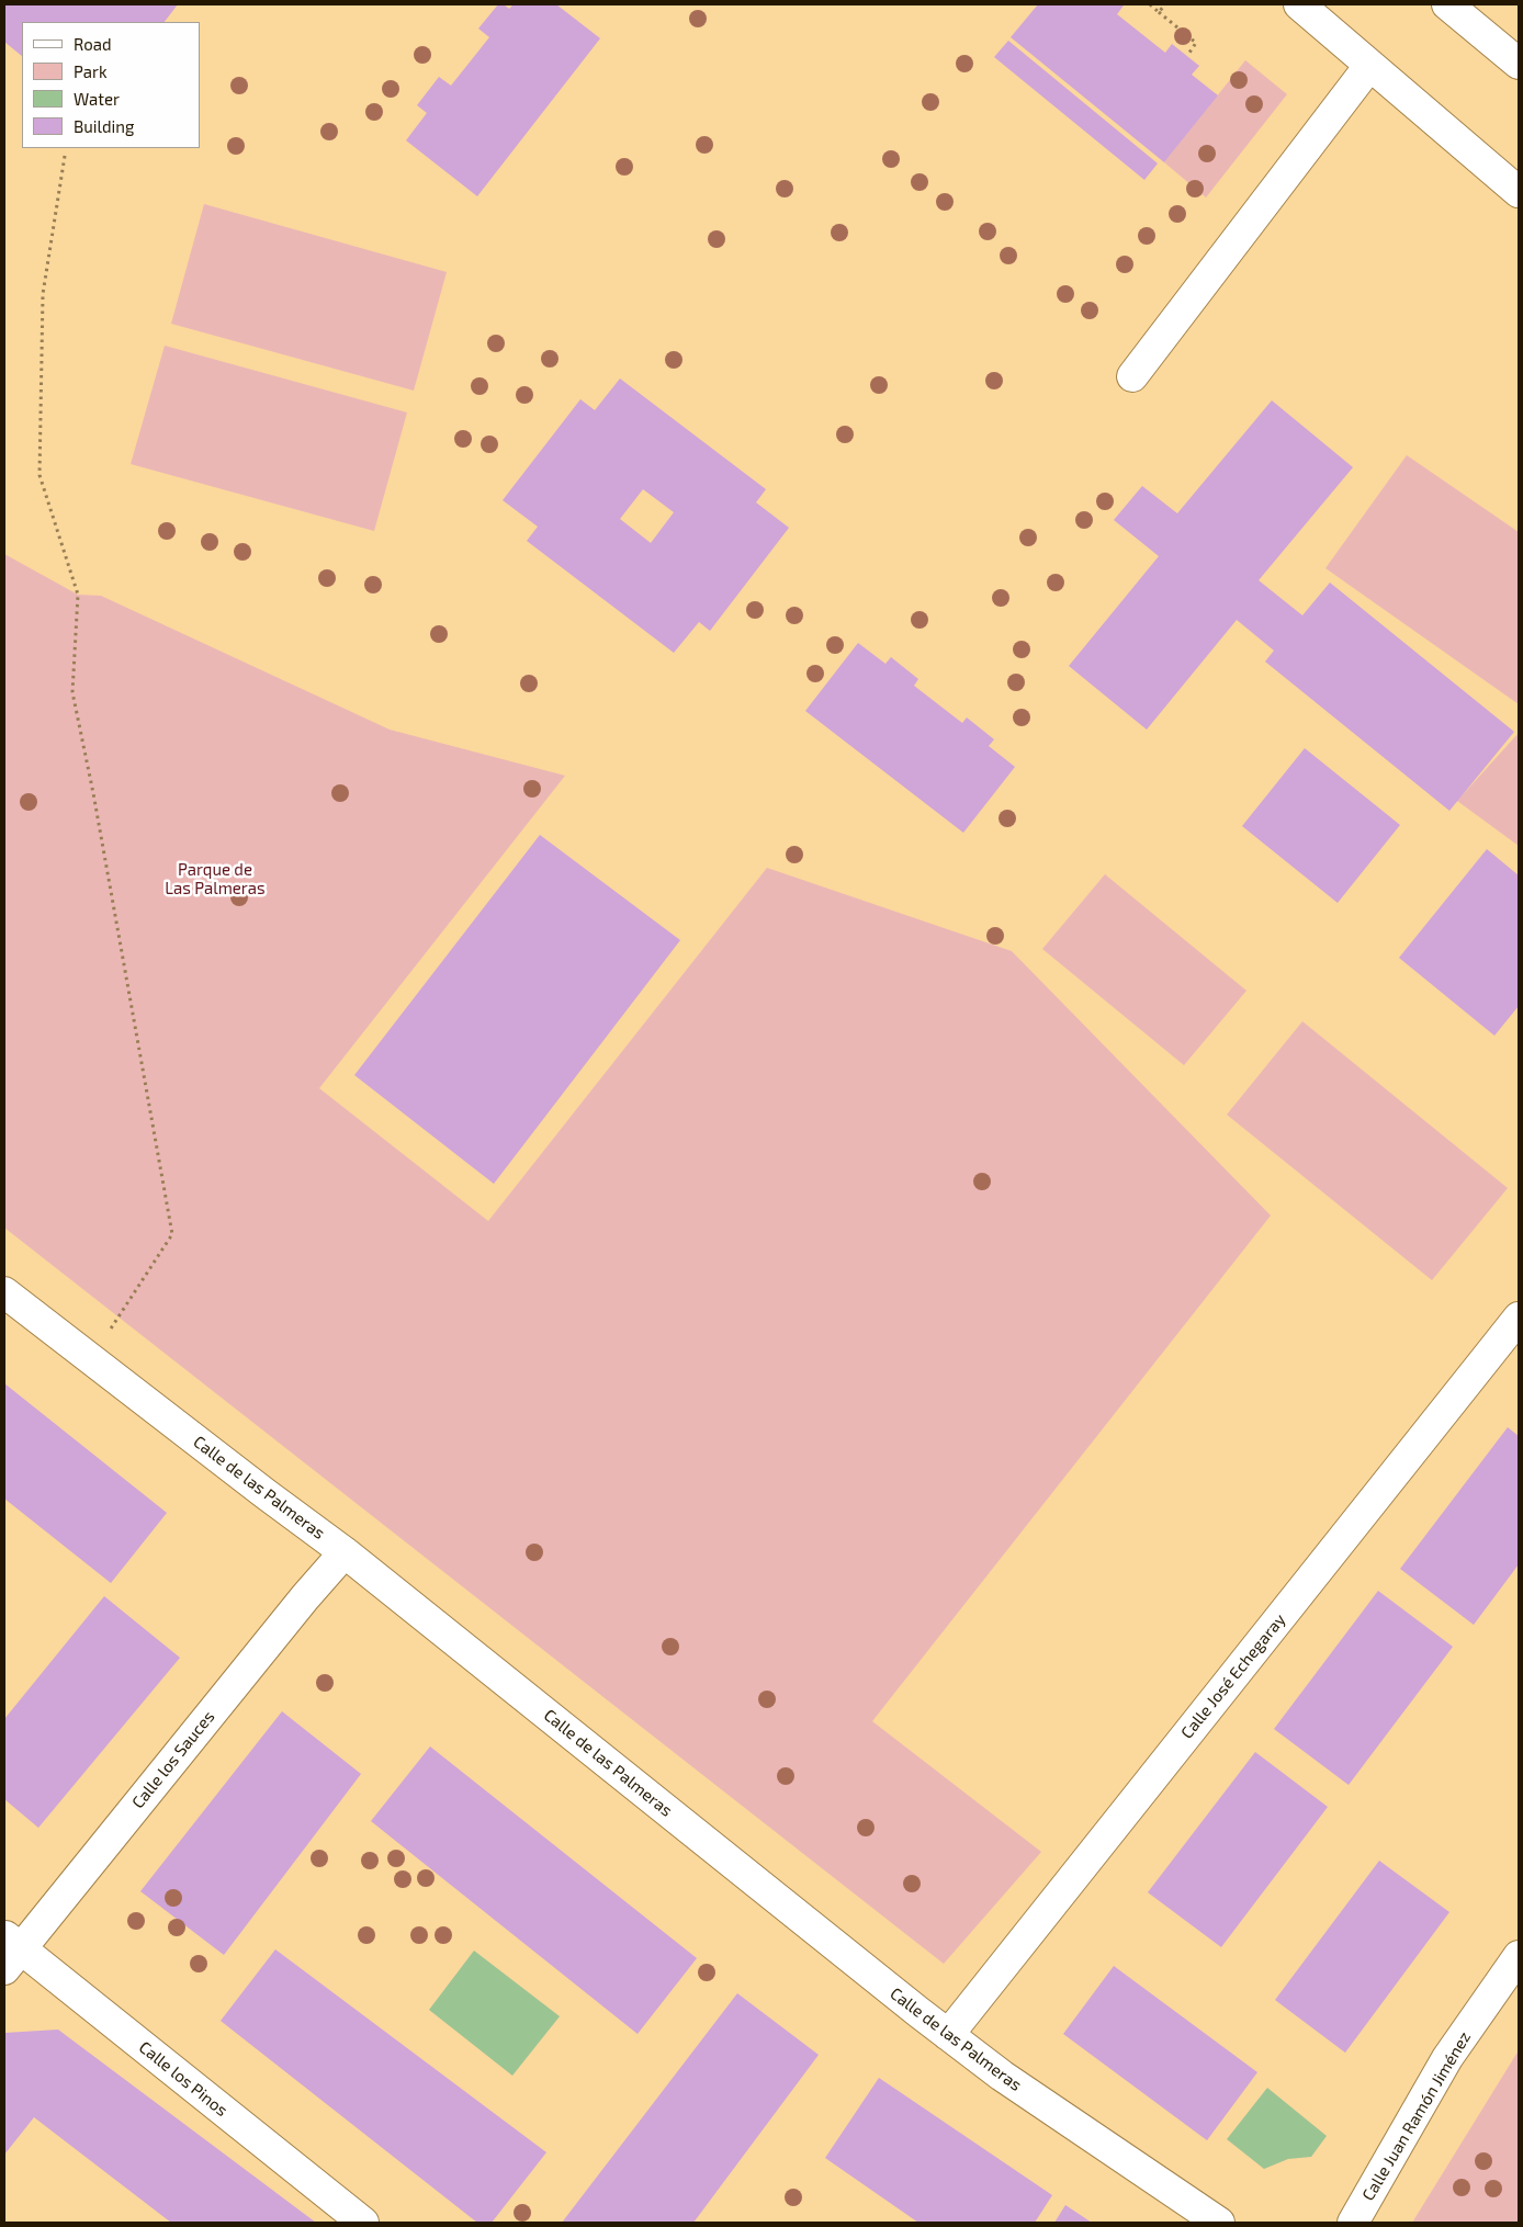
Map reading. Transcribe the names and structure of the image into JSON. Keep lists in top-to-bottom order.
{
  "streets": {
    "street": [
      "Calle de las Palmeras",
      "Calle José Echegaray",
      "Calle los Sauces",
      "Calle los Pinos",
      "Calle Juan Ramón Jiménez"
    ]
  },
  "crossings": [
    ["Calle de las Palmeras", "Calle José Echegaray"],
    ["Calle de las Palmeras", "Calle los Sauces"],
    ["Calle los Sauces", "Calle los Pinos"]
  ],
  "parks": ["Parque de Las Palmeras"],
  "legend": [
    "Road",
    "Park",
    "Water",
    "Building"
  ]
}
